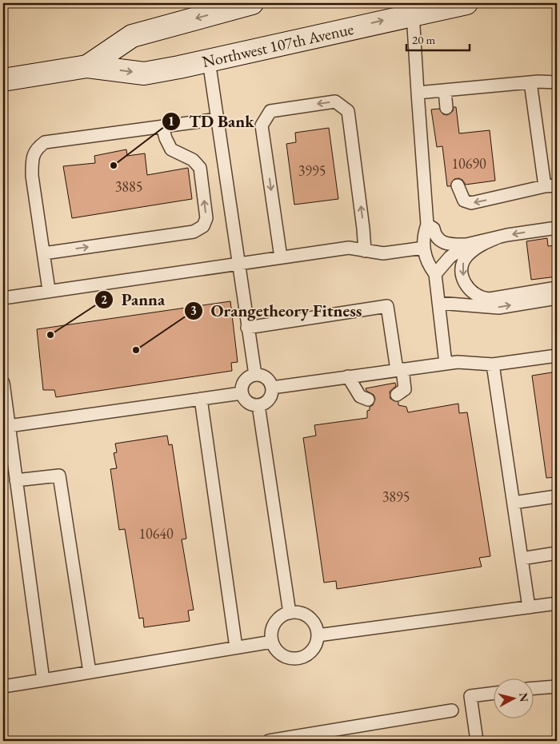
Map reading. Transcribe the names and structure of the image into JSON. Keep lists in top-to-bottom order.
{
  "streets": {
    "main road": ["Northwest 107th Avenue"]
  },
  "places": ["TD Bank", "Panna", "Orangetheory Fitness"],
  "house_numbers": [
    "10690",
    "3995",
    "3885",
    "3895",
    "10640"
  ],
  "scale_bar": "20 m",
  "north": "right"
}
